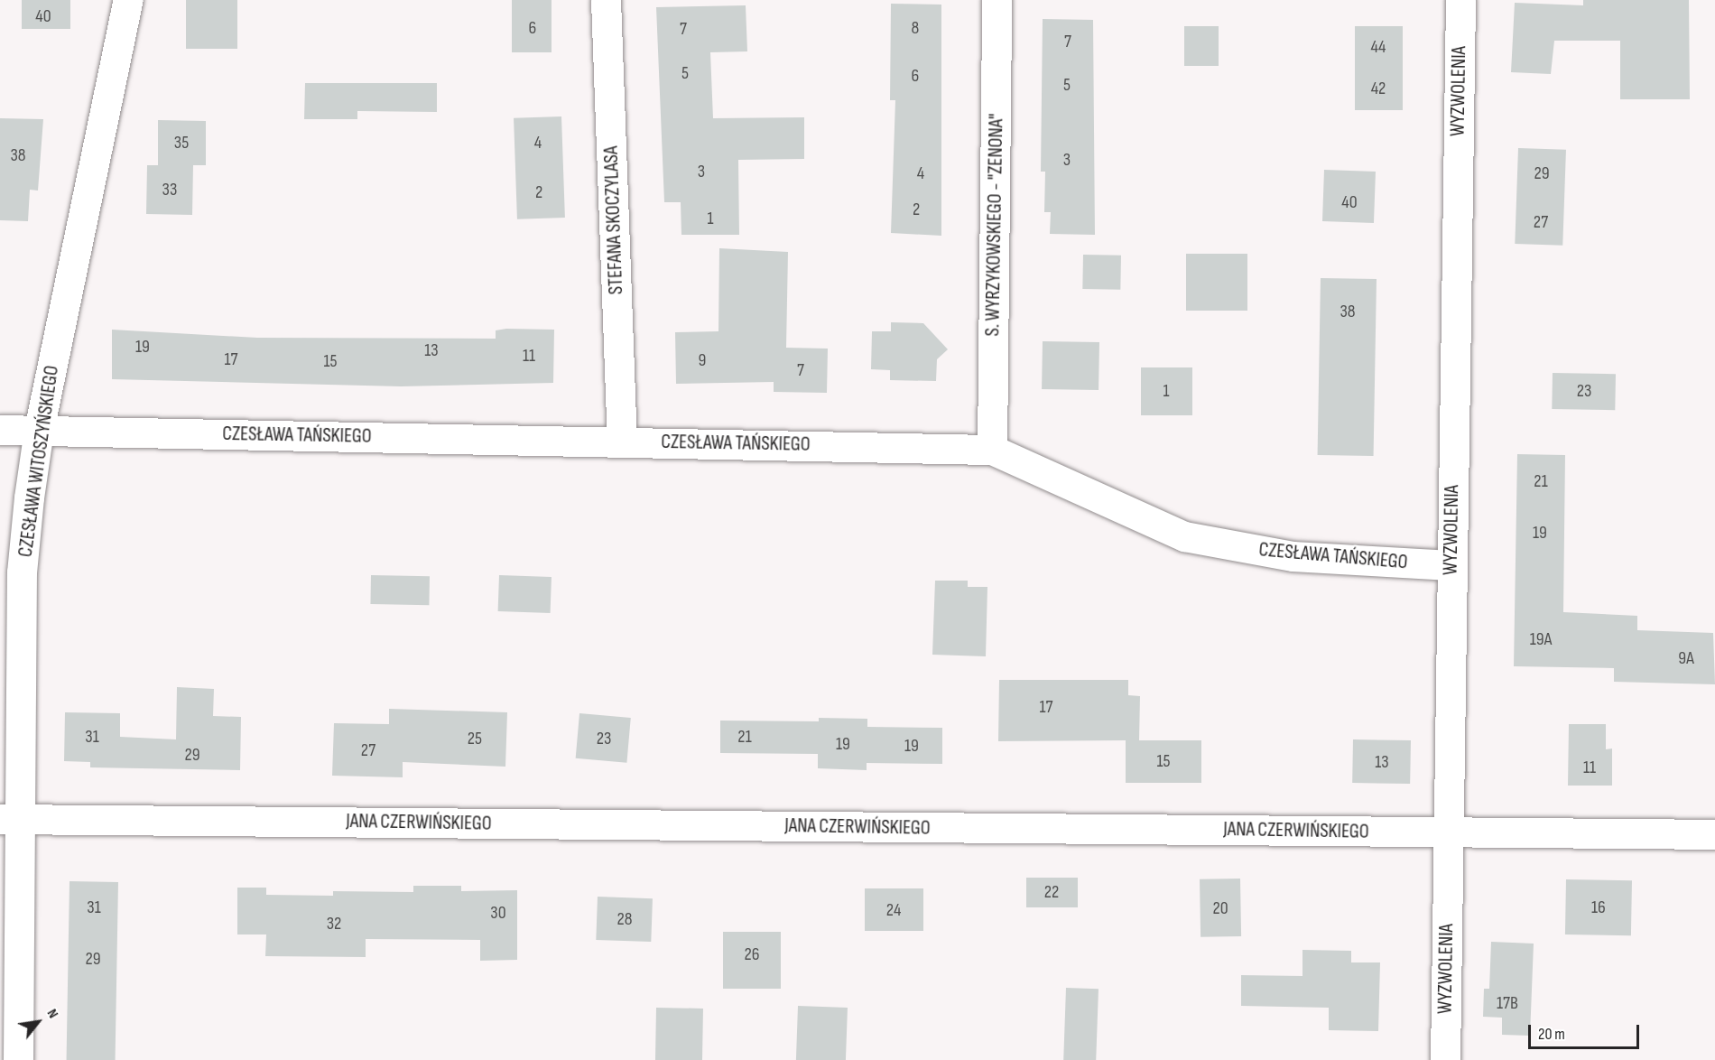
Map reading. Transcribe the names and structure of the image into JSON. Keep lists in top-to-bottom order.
{
  "streets": {
    "street": [
      "WYZWOLENIA",
      "STEFANA SKOCZYLASA",
      "S. WYRZYKOWSKIEGO - \"ZENONA\"",
      "CZESŁAWA TAŃSKIEGO",
      "CZESŁAWA WITOSZYŃSKIEGO",
      "JANA CZERWIŃSKIEGO"
    ]
  },
  "crossings": [
    ["WYZWOLENIA", "CZESŁAWA TAŃSKIEGO"],
    ["WYZWOLENIA", "JANA CZERWIŃSKIEGO"],
    ["STEFANA SKOCZYLASA", "CZESŁAWA TAŃSKIEGO"],
    ["S. WYRZYKOWSKIEGO - \"ZENONA\"", "CZESŁAWA TAŃSKIEGO"],
    ["CZESŁAWA TAŃSKIEGO", "CZESŁAWA WITOSZYŃSKIEGO"],
    ["CZESŁAWA WITOSZYŃSKIEGO", "JANA CZERWIŃSKIEGO"]
  ],
  "house_numbers": [
    "40",
    "6",
    "8",
    "7",
    "7",
    "44",
    "5",
    "6",
    "5",
    "42",
    "35",
    "4",
    "38",
    "3",
    "3",
    "4",
    "29",
    "33",
    "2",
    "40",
    "2",
    "1",
    "27",
    "38",
    "19",
    "13",
    "11",
    "17",
    "9",
    "15",
    "7",
    "1",
    "23",
    "21",
    "19",
    "19A",
    "9A",
    "17",
    "31",
    "21",
    "25",
    "23",
    "19",
    "19",
    "27",
    "29",
    "15",
    "13",
    "11",
    "22",
    "31",
    "16",
    "20",
    "24",
    "30",
    "28",
    "32",
    "26",
    "29",
    "17B"
  ],
  "scale_bar": "20 m",
  "north": "top right"
}
